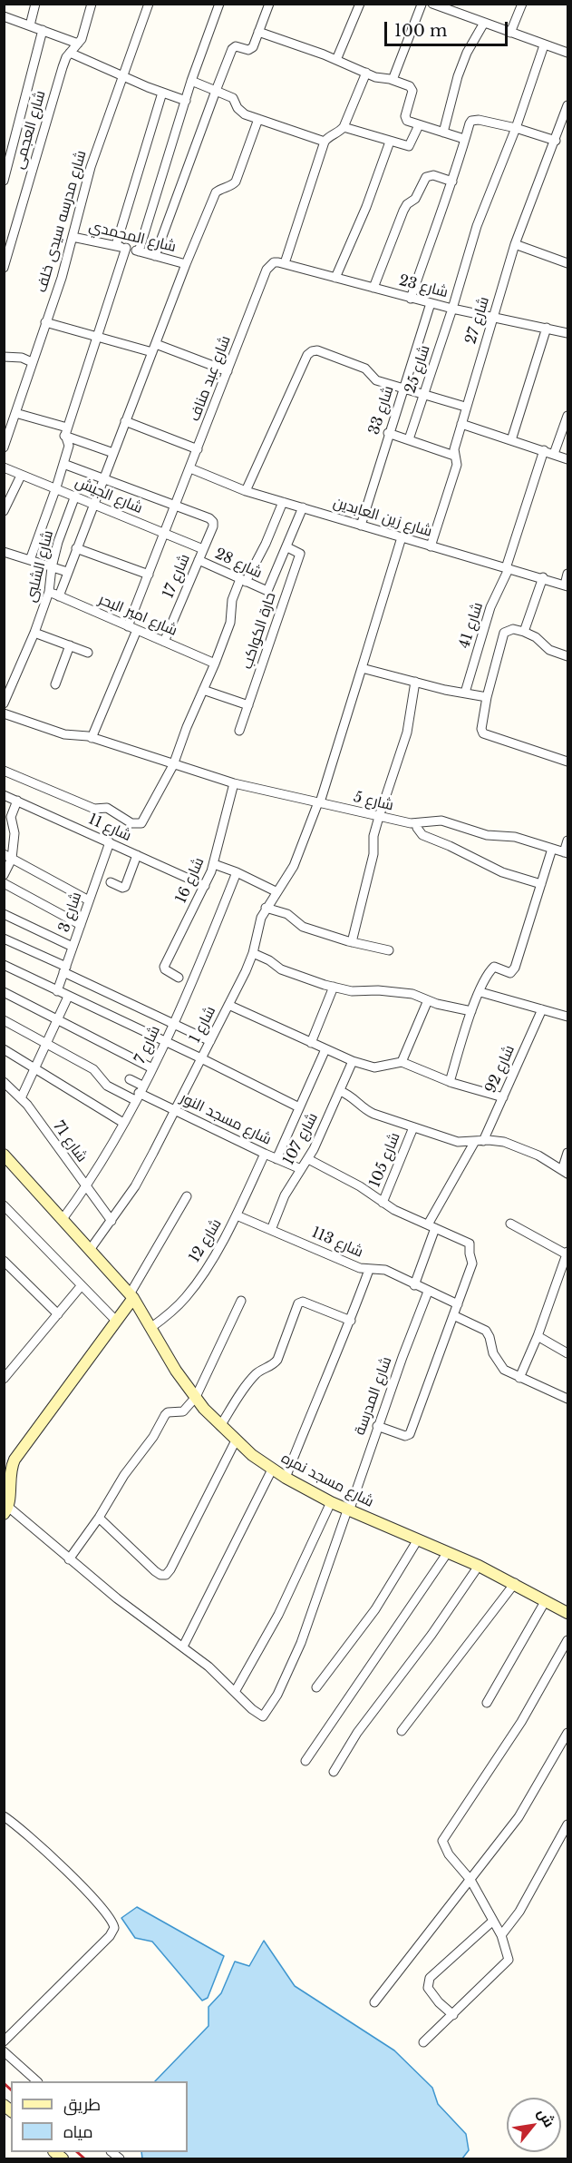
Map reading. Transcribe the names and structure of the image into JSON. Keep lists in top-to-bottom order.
{
  "streets": {
    "street": [
      "شارع العجمى",
      "شارع مدرسه سيدى خلف",
      "شارع المحمدي",
      "شارع 23",
      "شارع 27",
      "شارع 25",
      "شارع عبد مناف",
      "شارع 33",
      "شارع الجيش",
      "شارع زين العابدين",
      "شارع 28",
      "شارع الشلبى",
      "شارع 17",
      "شارع امير البحر",
      "شارع 41",
      "حارة الكواكب",
      "شارع 5",
      "شارع 11",
      "شارع 16",
      "شارع 3",
      "شارع 1",
      "شارع 7",
      "شارع 92",
      "شارع مسجد النور",
      "شارع 107",
      "شارع 71",
      "شارع 105",
      "شارع 12",
      "شارع 113",
      "شارع المدرسة",
      "شارع مسجد نمره"
    ]
  },
  "crossings": [
    ["شارع مدرسه سيدى خلف", "شارع المحمدي"],
    ["شارع 23", "شارع 27"],
    ["شارع 23", "شارع 25"],
    ["شارع 23", "شارع عبد مناف"],
    ["شارع 23", "شارع 33"],
    ["شارع 27", "شارع زين العابدين"],
    ["شارع عبد مناف", "شارع الجيش"],
    ["شارع عبد مناف", "شارع زين العابدين"],
    ["شارع عبد مناف", "شارع 17"],
    ["شارع عبد مناف", "شارع امير البحر"],
    ["شارع 33", "شارع زين العابدين"],
    ["شارع الجيش", "شارع الشلبى"],
    ["شارع الجيش", "شارع 17"],
    ["شارع زين العابدين", "شارع 41"],
    ["شارع زين العابدين", "شارع 1"],
    ["شارع 28", "شارع 17"],
    ["شارع 28", "حارة الكواكب"],
    ["شارع الشلبى", "شارع امير البحر"],
    ["شارع 17", "شارع امير البحر"],
    ["شارع 5", "شارع 16"],
    ["شارع 5", "شارع 1"],
    ["شارع 11", "شارع 16"],
    ["شارع 11", "شارع 3"],
    ["شارع 1", "شارع مسجد النور"],
    ["شارع 1", "شارع 71"],
    ["شارع 1", "شارع مسجد نمره"],
    ["شارع 7", "شارع مسجد النور"],
    ["شارع 7", "شارع 71"],
    ["شارع 7", "شارع مسجد نمره"],
    ["شارع مسجد النور", "شارع 107"],
    ["شارع مسجد النور", "شارع 12"],
    ["شارع 107", "شارع 113"],
    ["شارع 12", "شارع 113"],
    ["شارع 12", "شارع مسجد نمره"],
    ["شارع 113", "شارع المدرسة"],
    ["شارع المدرسة", "شارع مسجد نمره"]
  ],
  "legend": ["طريق", "مياه"],
  "scale_bar": "100 m",
  "north": "top right"
}
